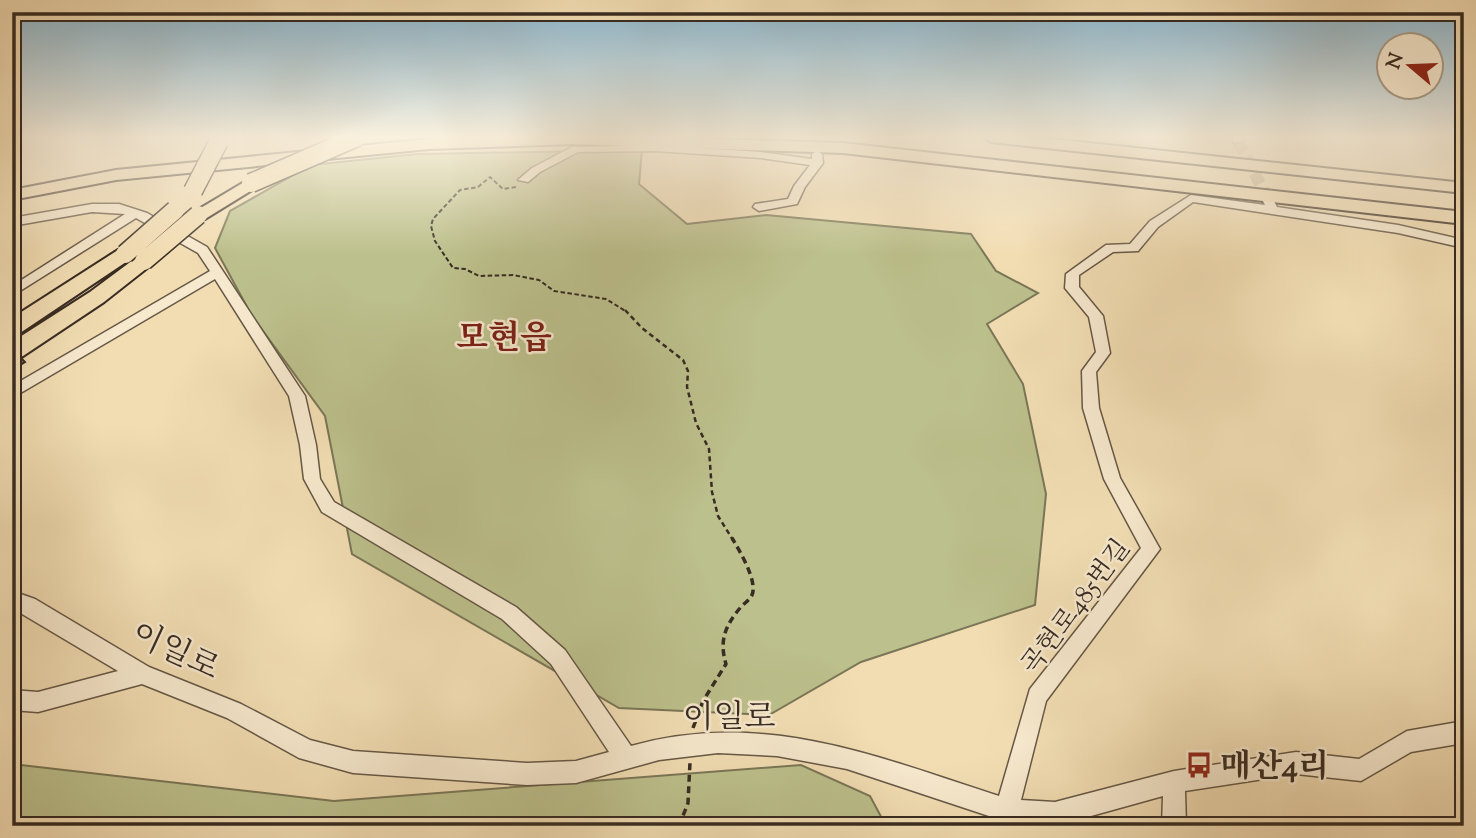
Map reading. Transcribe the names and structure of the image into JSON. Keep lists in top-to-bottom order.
{
  "streets": {
    "street": ["곡현로485번길", "이일로"]
  },
  "crossings": [
    ["곡현로485번길", "이일로"]
  ],
  "districts": ["모현읍"],
  "places": {
    "bus stop": ["매산4리"]
  },
  "north": "left"
}
